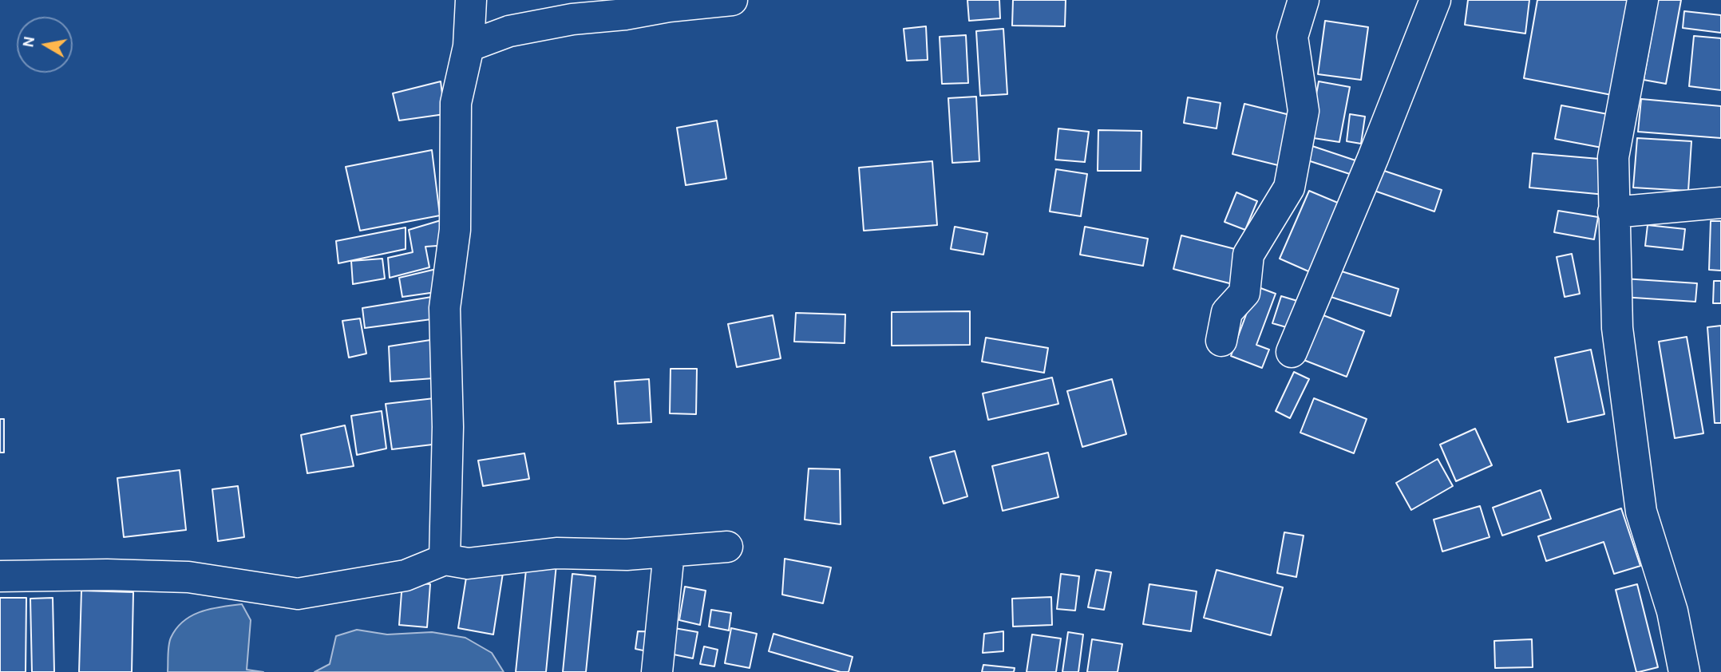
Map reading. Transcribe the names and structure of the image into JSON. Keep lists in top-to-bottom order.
{
  "north": "left"
}
